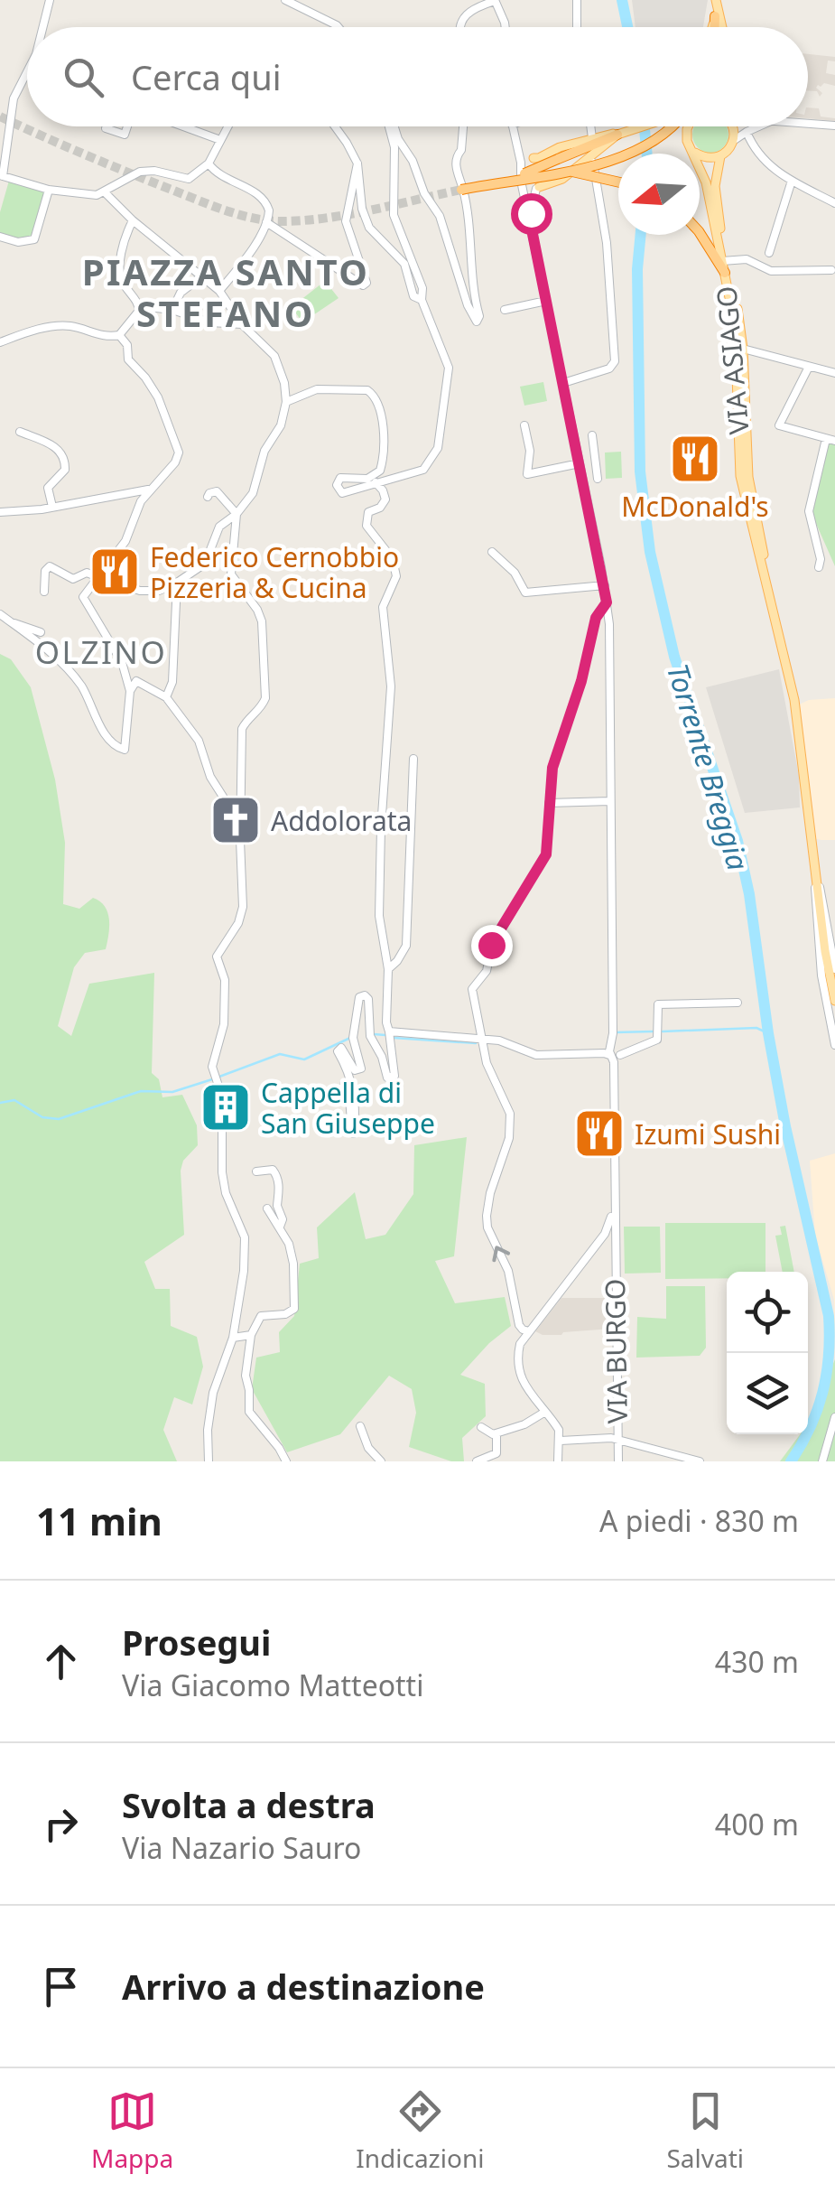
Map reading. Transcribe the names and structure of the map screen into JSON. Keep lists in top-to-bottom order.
{
  "streets": {
    "main road": ["VIA ASIAGO"],
    "street": ["VIA BURGO"]
  },
  "districts": ["PIAZZA SANTO STEFANO", "OLZINO"],
  "water": ["Torrente Breggia"],
  "places": {
    "restaurant": ["McDonald's", "Federico Cernobbio Pizzeria & Cucina", "Izumi Sushi"],
    "church": ["Addolorata"],
    "building": ["Cappella di San Giuseppe"]
  },
  "north": "left",
  "page": {
    "search": "Cerca qui",
    "heading": ["11 min", "A piedi · 830 m"],
    "list": [
      ["Prosegui", "Via Giacomo Matteotti", "430 m"],
      ["Svolta a destra", "Via Nazario Sauro", "400 m"],
      "Arrivo a destinazione"
    ],
    "nav": ["Mappa", "Indicazioni", "Salvati"]
  }
}
